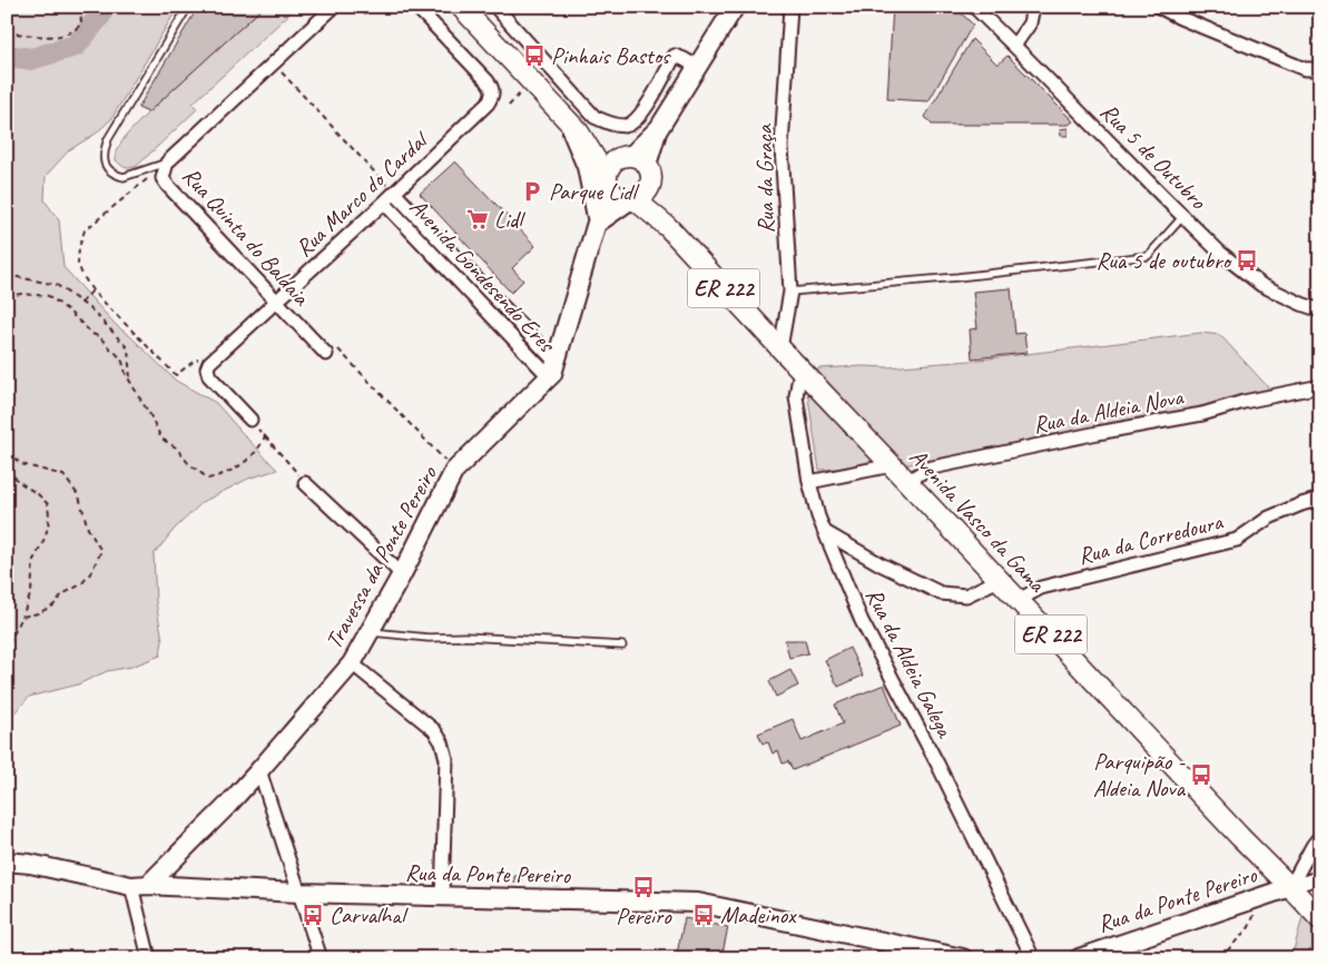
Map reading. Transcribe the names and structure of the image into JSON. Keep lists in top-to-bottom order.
{
  "streets": {
    "main road": ["ER 222", "Avenida Vasco da Gama"],
    "street": [
      "Rua 5 de Outubro",
      "Rua da Graça",
      "Rua Marco do Cardal",
      "Rua Quinta do Baldaia",
      "Avenida Gondesendo Eres",
      "Rua da Aldeia Nova",
      "Rua da Corredoura",
      "Travessa da Ponte Pereiro",
      "Rua da Aldeia Galega",
      "Rua da Ponte Pereiro"
    ]
  },
  "crossings": [
    ["Rua da Graça", "Avenida Vasco da Gama"],
    ["Rua Marco do Cardal", "Rua Quinta do Baldaia"],
    ["Rua Marco do Cardal", "Avenida Gondesendo Eres"],
    ["Avenida Gondesendo Eres", "Travessa da Ponte Pereiro"],
    ["Rua da Aldeia Nova", "Avenida Vasco da Gama"],
    ["Avenida Vasco da Gama", "Rua da Corredoura"],
    ["Avenida Vasco da Gama", "Travessa da Ponte Pereiro"],
    ["Avenida Vasco da Gama", "Rua da Aldeia Galega"],
    ["Avenida Vasco da Gama", "Rua da Ponte Pereiro"],
    ["Travessa da Ponte Pereiro", "Rua da Ponte Pereiro"]
  ],
  "places": {
    "bus stop": [
      "Pinhais Bastos",
      "Rua 5 de outubro",
      "Parquipão - Aldeia Nova",
      "Pereiro",
      "Carvalhal",
      "Madeinox"
    ],
    "parking": ["Parque Lidl"],
    "supermarket": ["Lidl"]
  }
}
